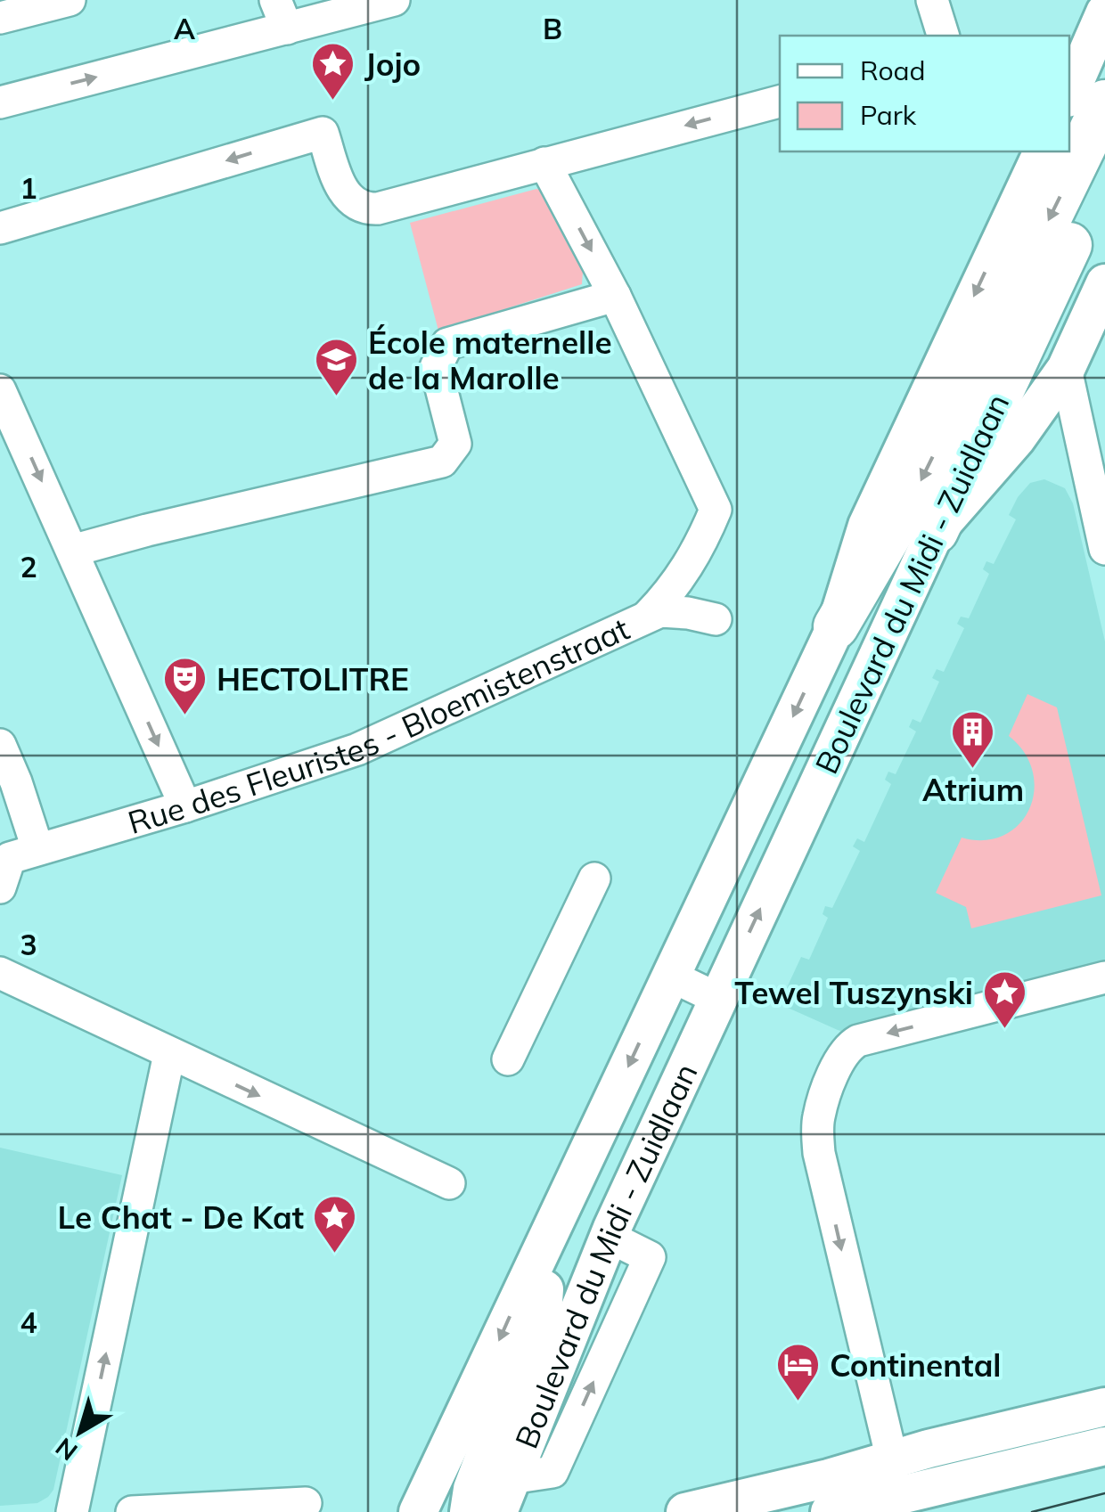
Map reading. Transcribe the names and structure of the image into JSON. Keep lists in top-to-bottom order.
{
  "streets": {
    "highway": ["Boulevard du Midi - Zuidlaan"],
    "street": ["Rue des Fleuristes - Bloemistenstraat"]
  },
  "places": {
    "place": ["Jojo", "Tewel Tuszynski", "Le Chat - De Kat"],
    "school or university": ["École maternelle de la Marolle"],
    "theatre": ["HECTOLITRE"],
    "building": ["Atrium"],
    "hotel": ["Continental"]
  },
  "legend": ["Road", "Park"],
  "north": "bottom left",
  "grid": {
    "columns": ["A", "B"],
    "rows": [
      "1",
      "2",
      "3",
      "4"
    ]
  }
}
